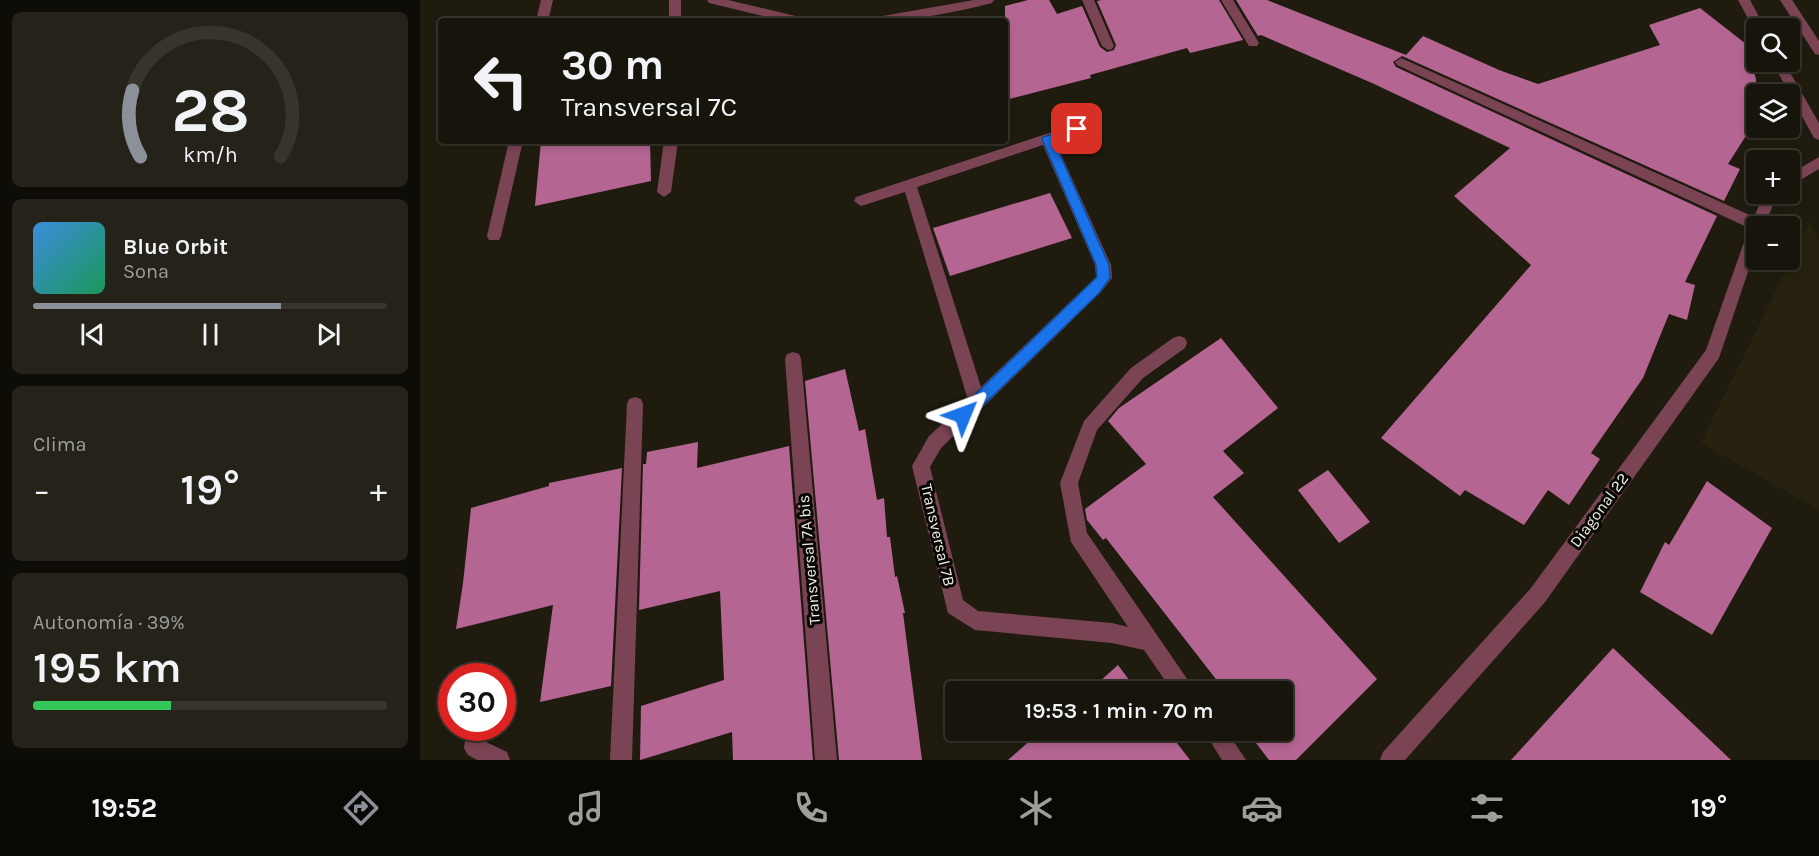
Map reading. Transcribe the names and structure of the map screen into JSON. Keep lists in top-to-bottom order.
{
  "streets": {
    "street": ["Diagonal 22", "Transversal 7B", "Transversal 7A bis"]
  },
  "page": {
    "map_buttons": ["+", "−"],
    "turn": ["30 m", "Transversal 7C"],
    "song": ["Blue Orbit", "Sona"],
    "tile": [
      "Clima",
      ["Autonomía · 39%", "195 km"]
    ],
    "heat": ["−", "19°", "+"],
    "limit": "30",
    "trip": "19:53 · 1 min · 70 m",
    "tabs": ["19:52", "19°"],
    "gauge": ["28", "km/h"]
  }
}
